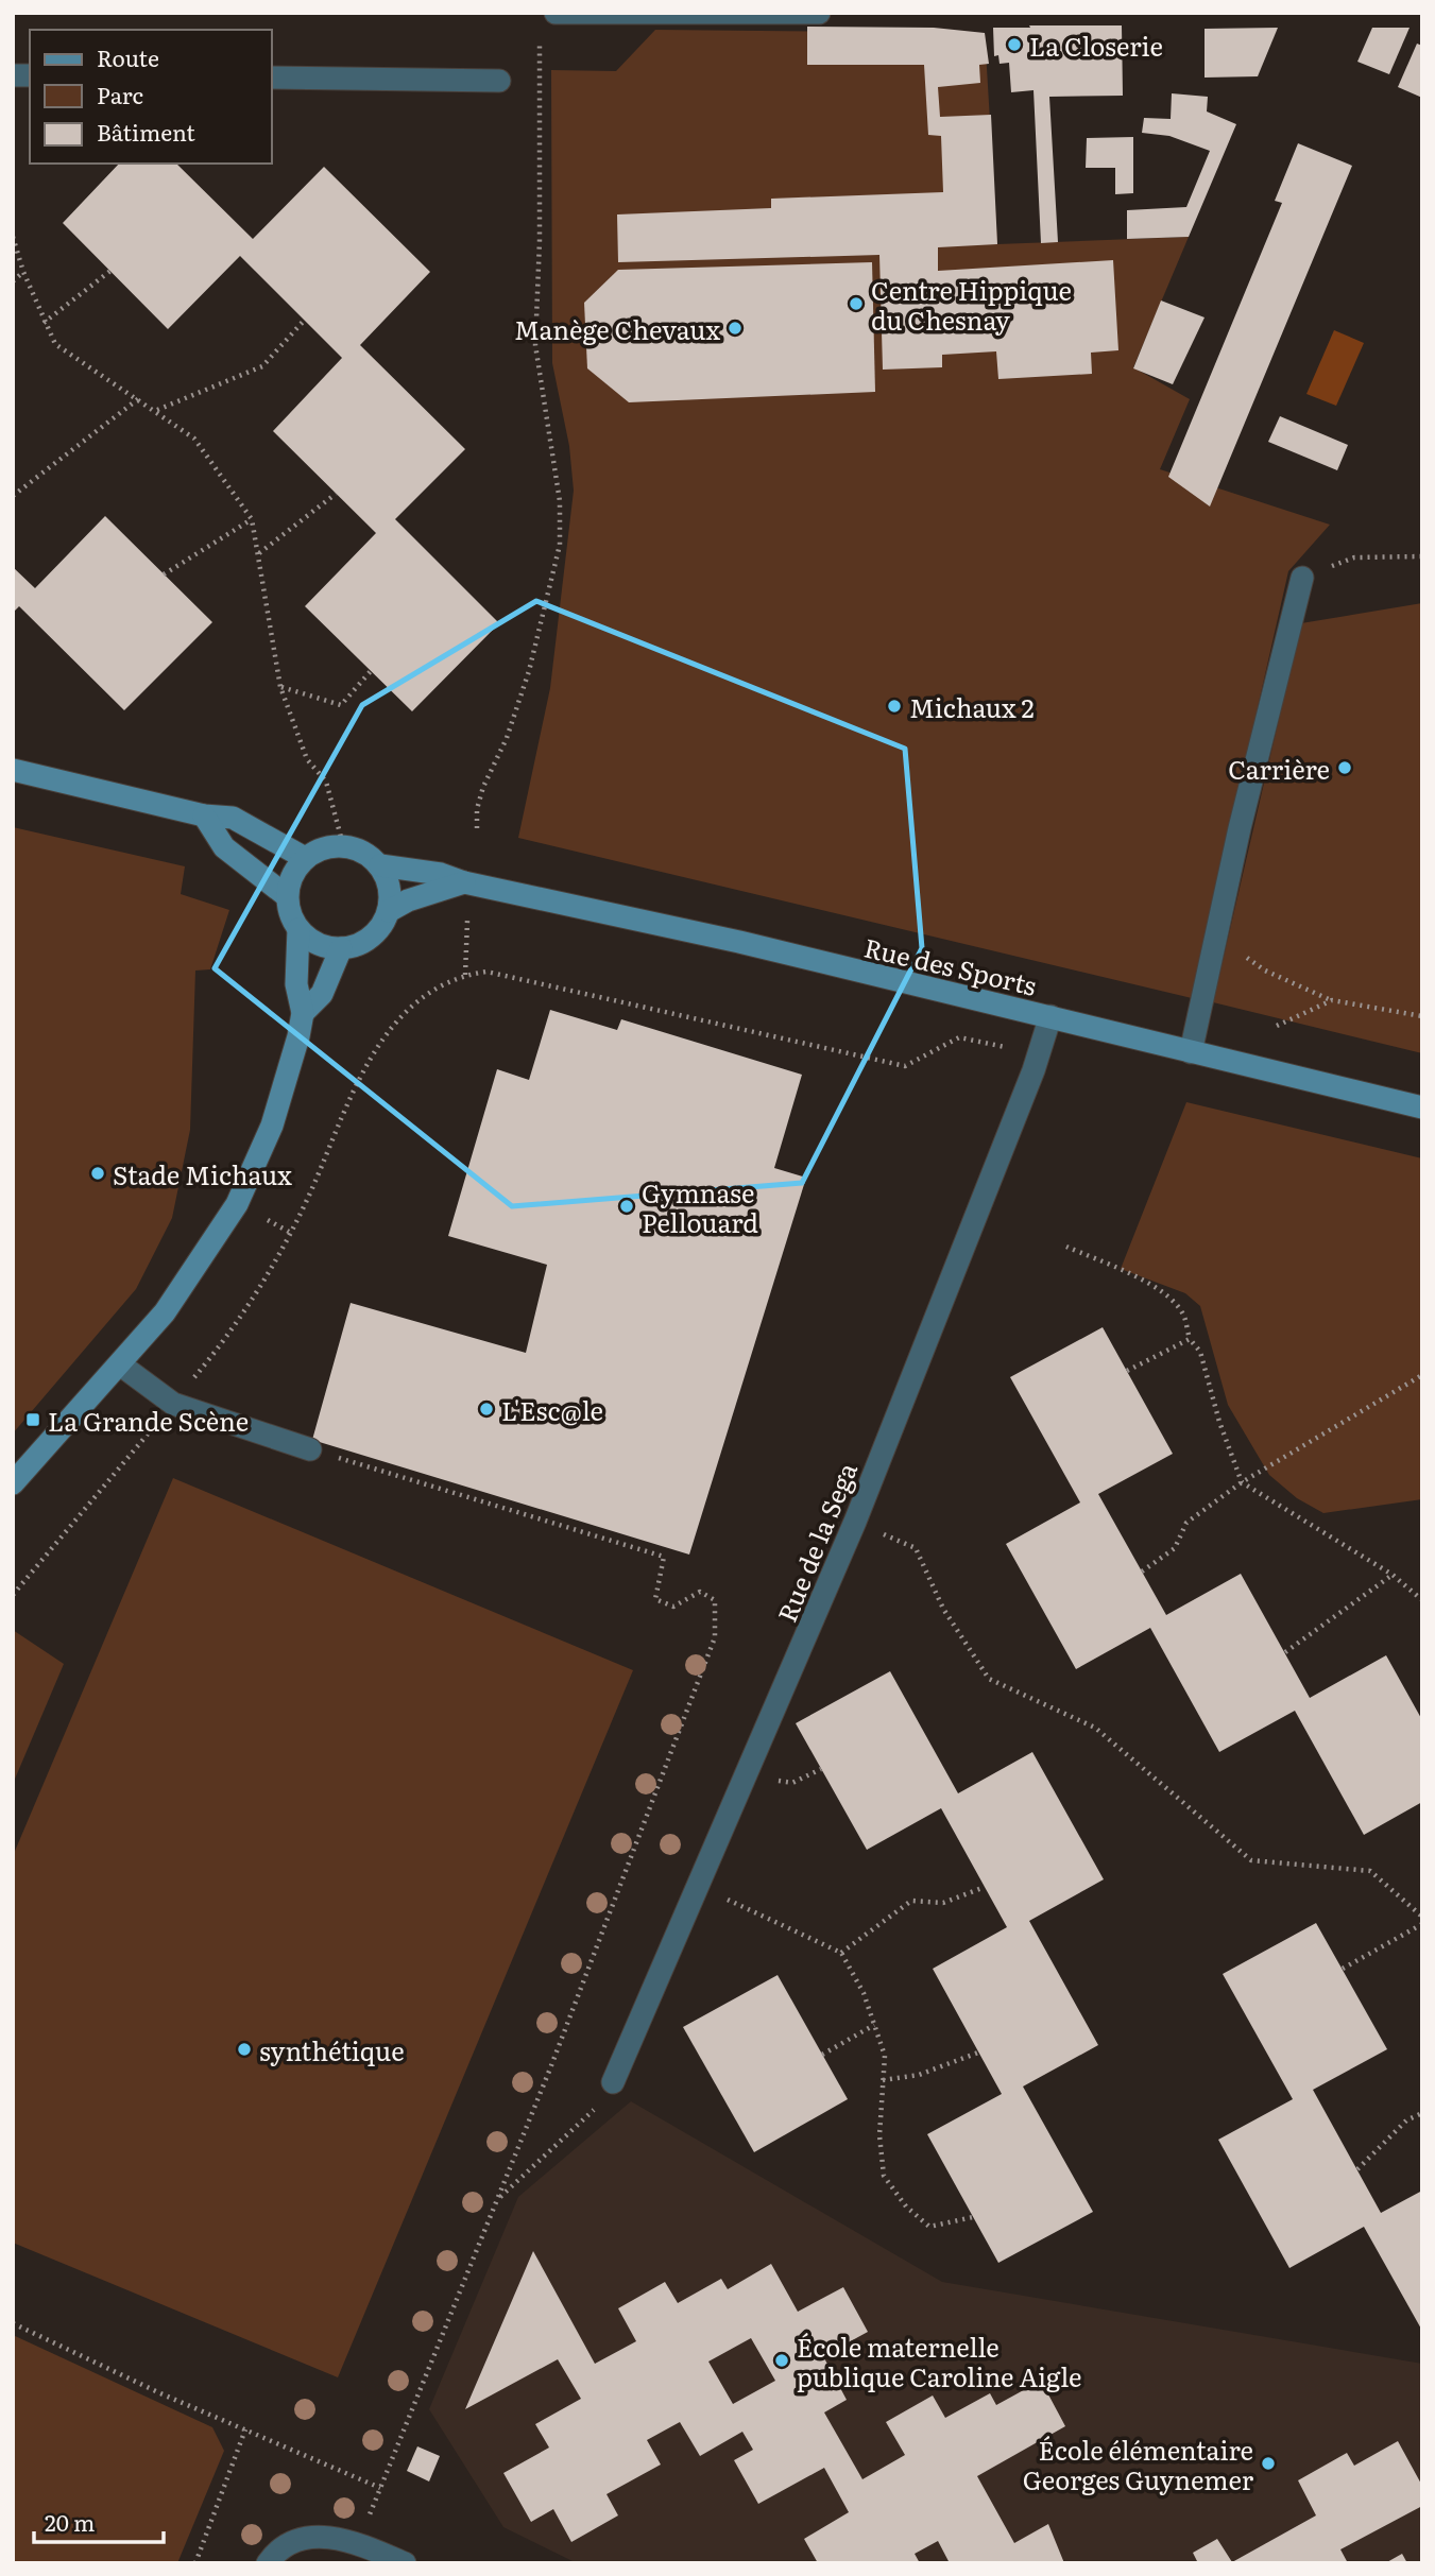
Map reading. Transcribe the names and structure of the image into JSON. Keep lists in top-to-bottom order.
{
  "streets": {
    "main road": ["Rue des Sports"],
    "street": ["Rue de la Sega"]
  },
  "crossings": [
    ["Rue des Sports", "Rue de la Sega"]
  ],
  "places": {
    "other": [
      "La Closerie",
      "Centre Hippique du Chesnay",
      "Manège Chevaux",
      "Michaux 2",
      "Carrière",
      "Stade Michaux",
      "Gymnase Pellouard",
      "L'Esc@le",
      "synthétique",
      "École maternelle publique Caroline Aigle",
      "École élémentaire Georges Guynemer"
    ],
    "transit": ["La Grande Scène"]
  },
  "legend": ["Route", "Parc", "Bâtiment"],
  "scale_bar": "20 m"
}
